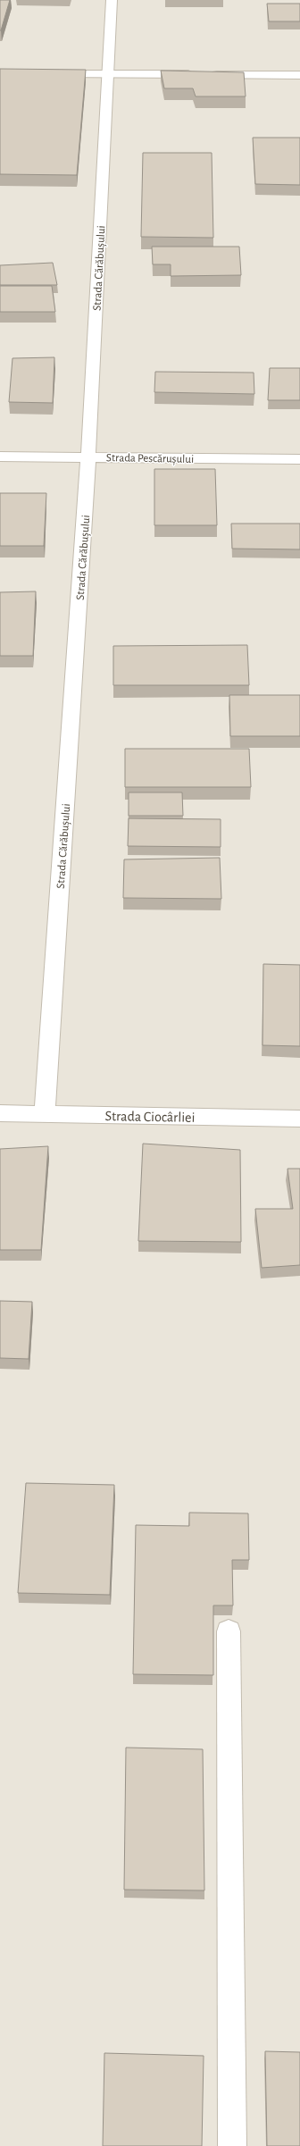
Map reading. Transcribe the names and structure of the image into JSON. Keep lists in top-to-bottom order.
{
  "streets": {
    "street": ["Strada Cărăbușului", "Strada Pescărușului", "Strada Ciocârliei"]
  },
  "crossings": [
    ["Strada Cărăbușului", "Strada Pescărușului"],
    ["Strada Cărăbușului", "Strada Ciocârliei"]
  ]
}
